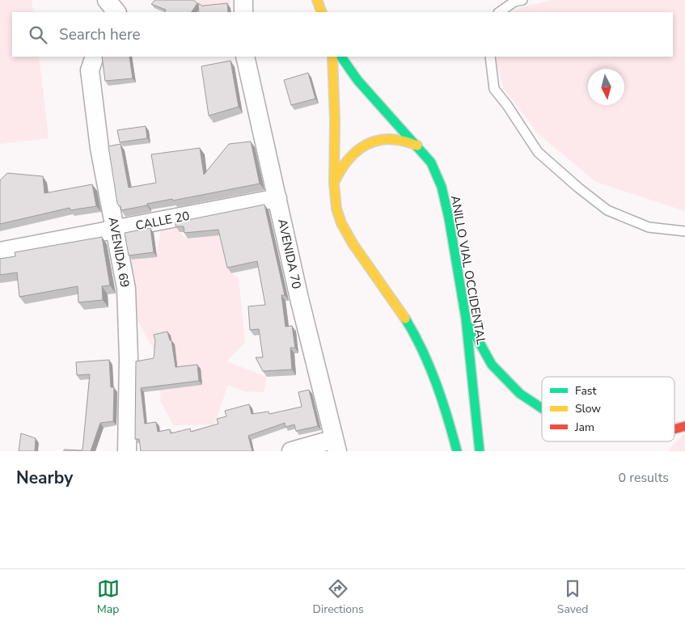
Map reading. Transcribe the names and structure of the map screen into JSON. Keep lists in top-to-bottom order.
{
  "streets": {
    "highway": ["ANILLO VIAL OCCIDENTAL"],
    "street": ["CALLE 20", "AVENIDA 69", "AVENIDA 70"]
  },
  "crossings": [
    ["CALLE 20", "AVENIDA 69"],
    ["CALLE 20", "AVENIDA 70"]
  ],
  "legend": ["Fast", "Slow", "Jam"],
  "north": "bottom",
  "page": {
    "search": "Search here",
    "heading": ["Nearby", "0 results"],
    "nav": ["Map", "Directions", "Saved"]
  }
}
